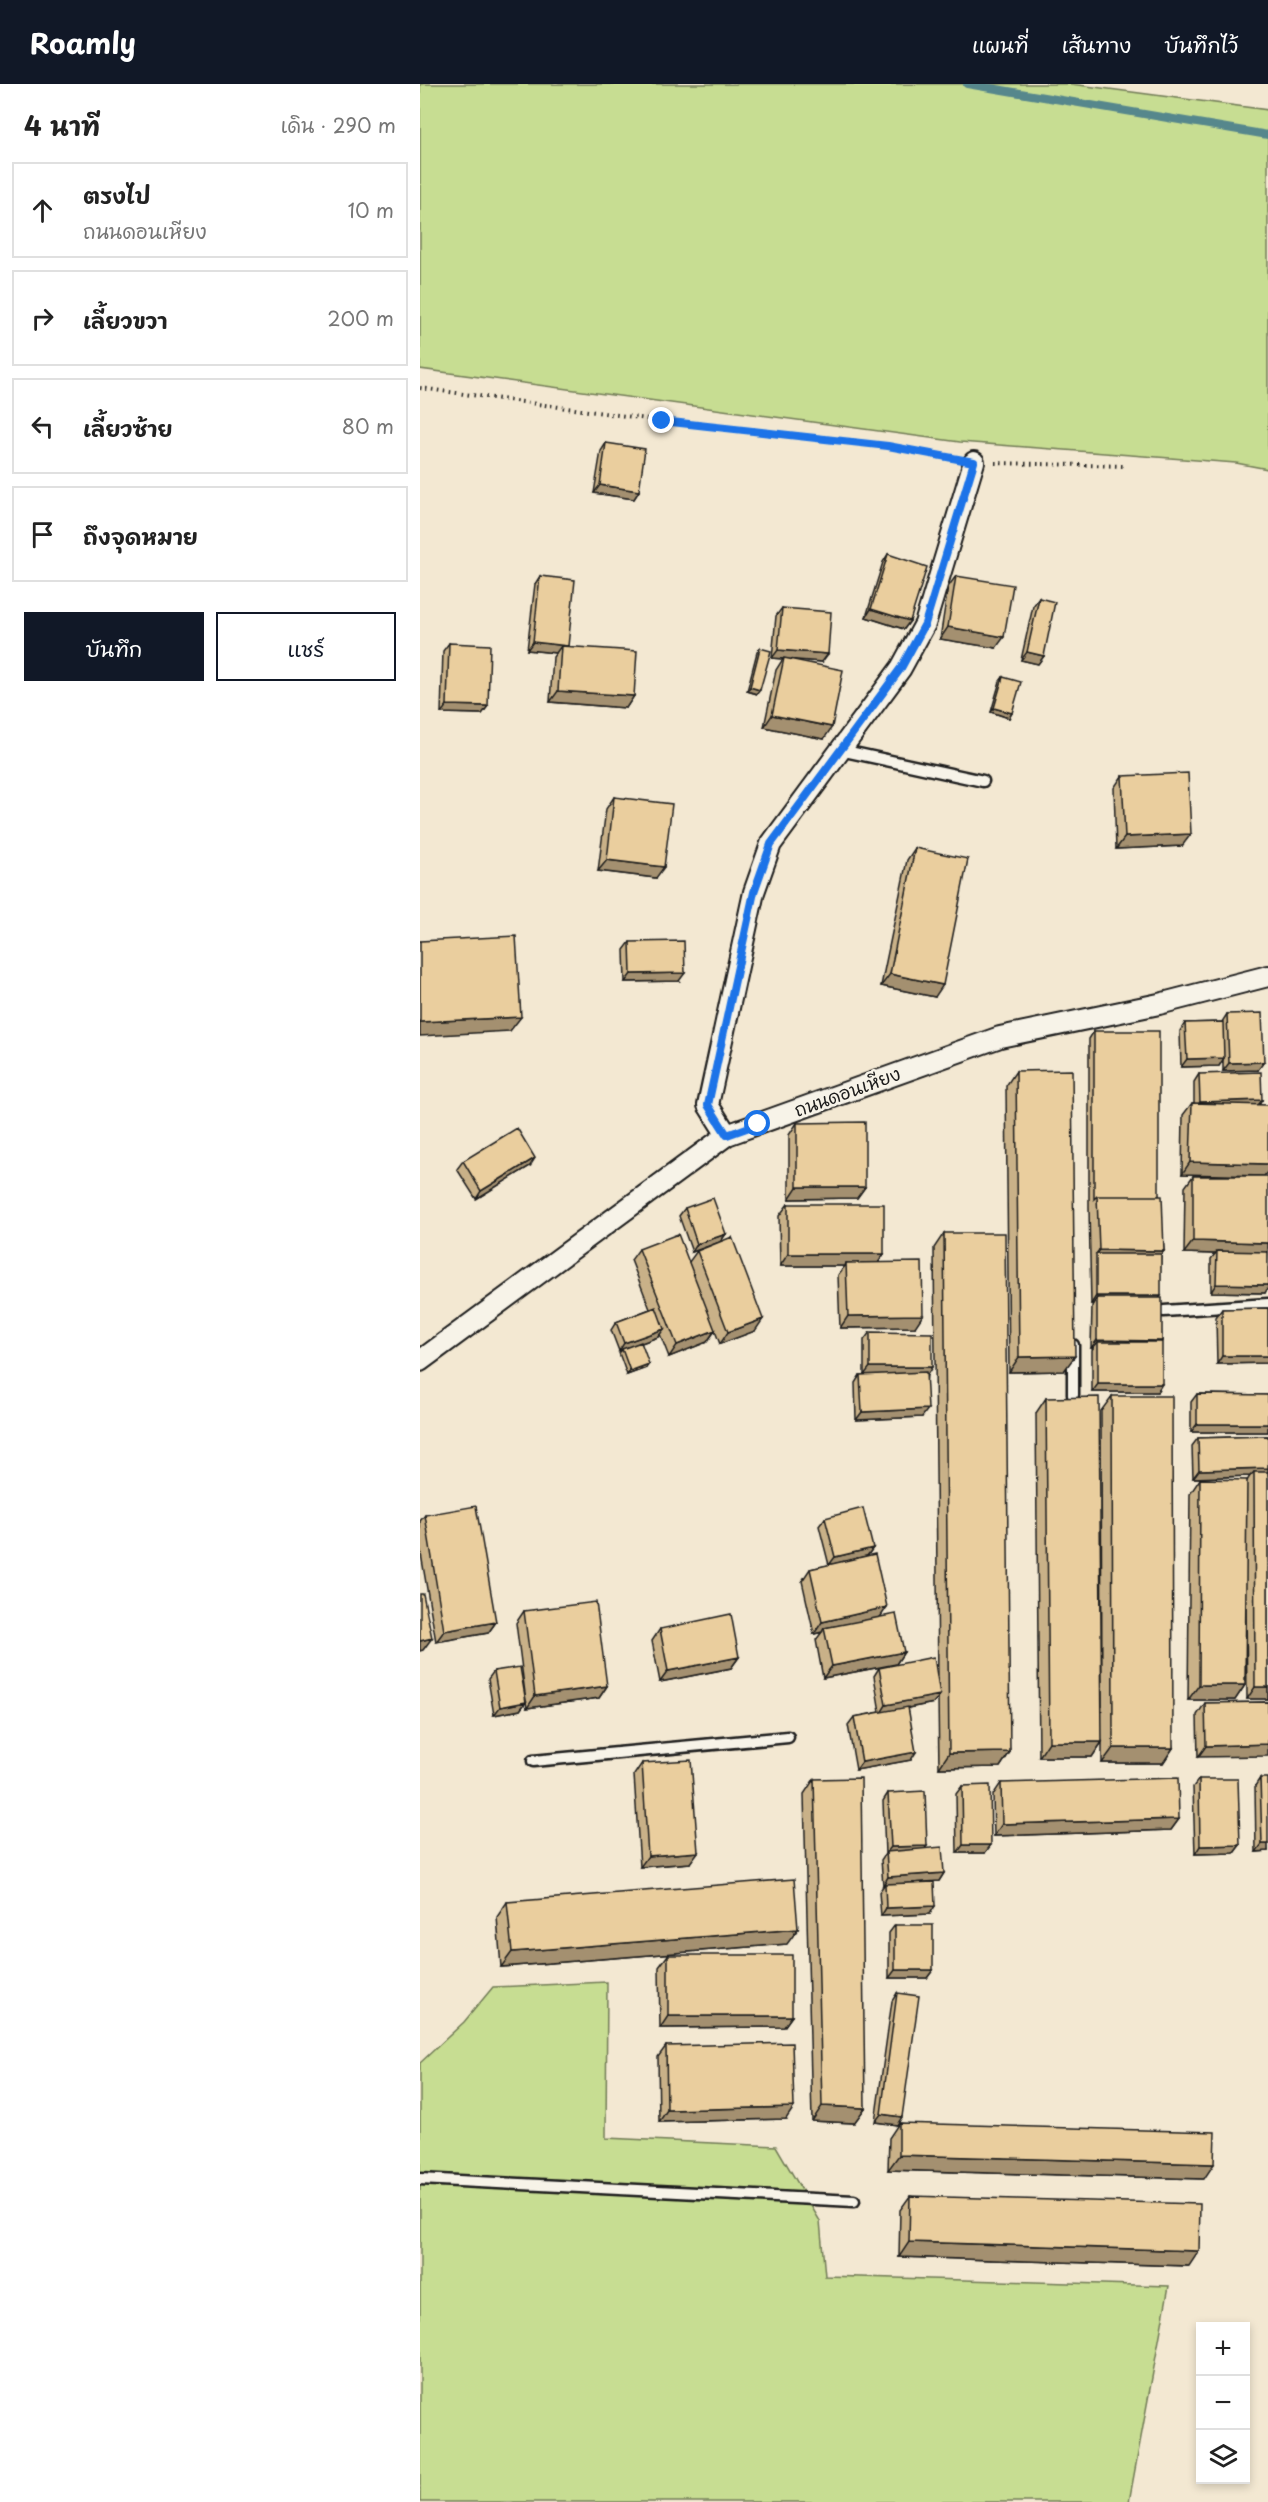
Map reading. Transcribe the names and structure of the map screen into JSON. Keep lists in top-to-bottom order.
{
  "streets": {
    "street": ["ถนนดอนเหียง"]
  },
  "page": {
    "header": "Roamly",
    "nav": ["แผนที่", "เส้นทาง", "บันทึกไว้"],
    "heading": ["4 นาที", "เดิน · 290 m"],
    "list": [
      ["ตรงไป", "ถนนดอนเหียง", "10 m"],
      ["เลี้ยวขวา", "200 m"],
      ["เลี้ยวซ้าย", "80 m"],
      "ถึงจุดหมาย"
    ],
    "buttons": ["บันทึก", "แชร์"],
    "map_buttons": ["+", "−"]
  }
}
